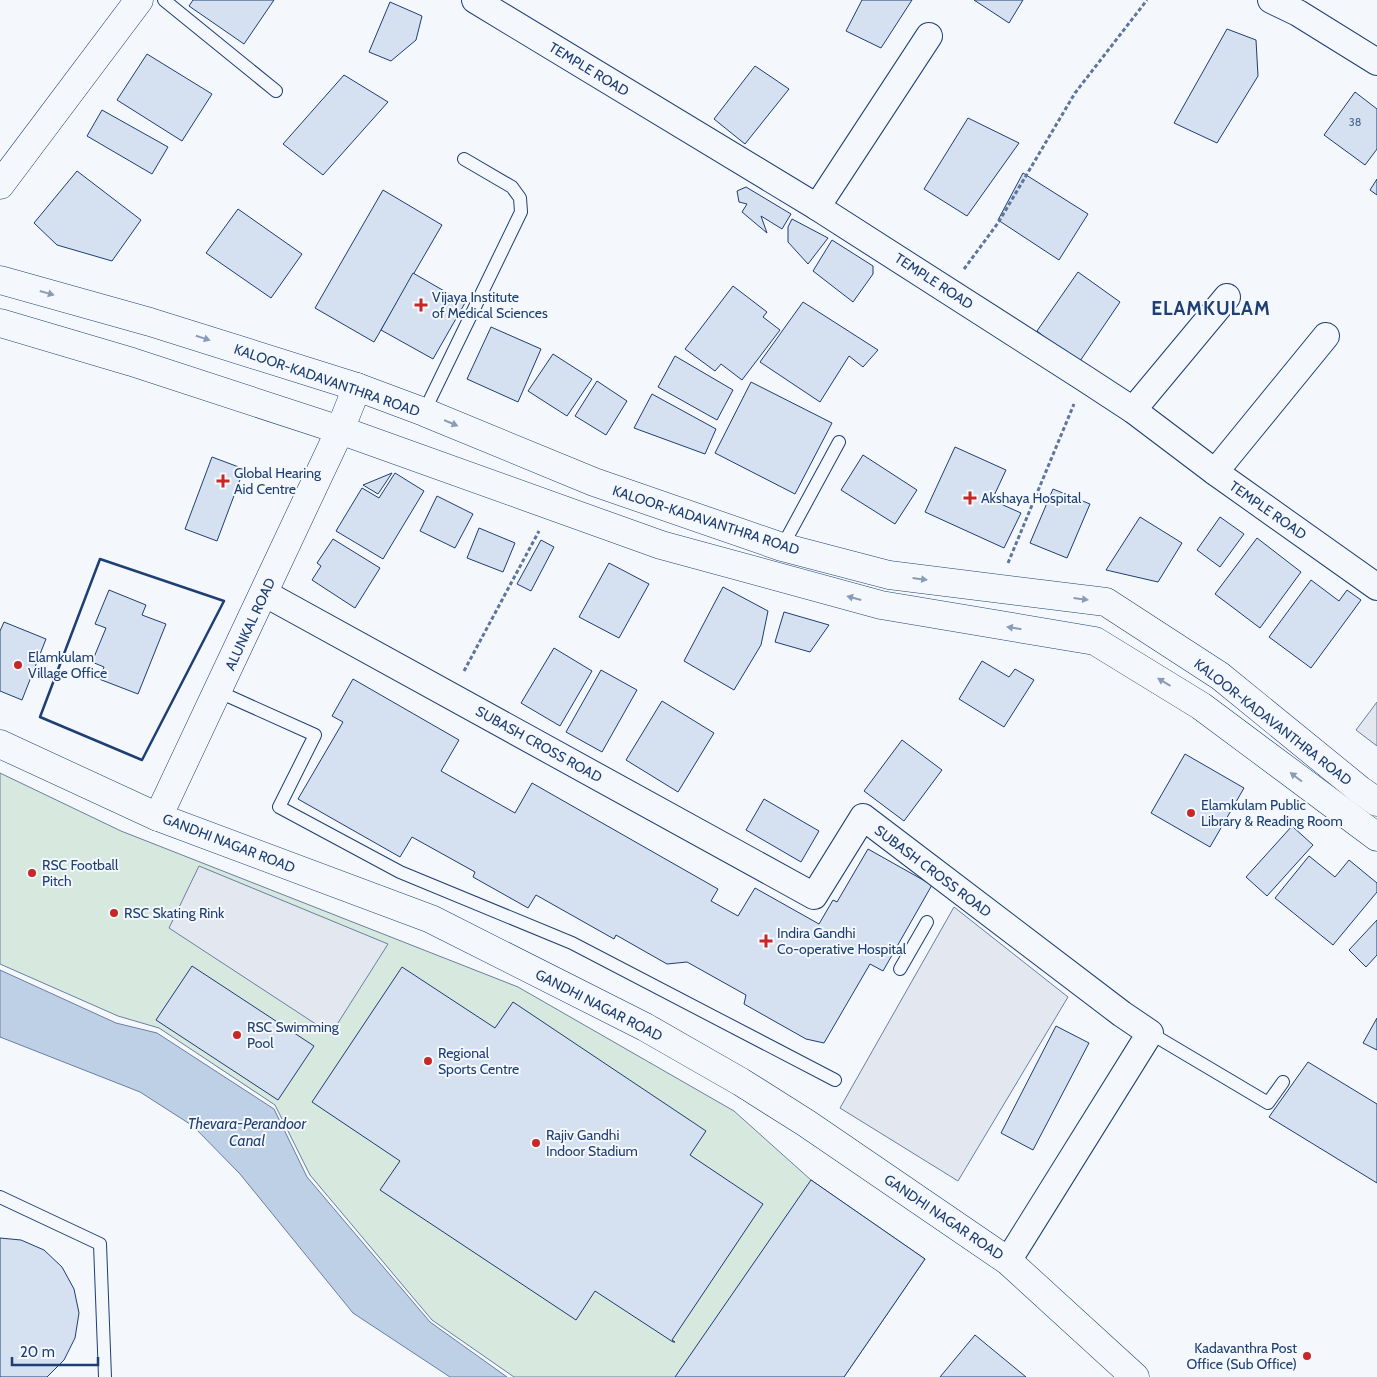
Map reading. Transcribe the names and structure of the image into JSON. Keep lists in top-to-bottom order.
{
  "streets": {
    "main road": ["KALOOR-KADAVANTHRA ROAD", "ALUNKAL ROAD", "GANDHI NAGAR ROAD"],
    "street": ["TEMPLE ROAD", "SUBASH CROSS ROAD"]
  },
  "crossings": [
    ["KALOOR-KADAVANTHRA ROAD", "ALUNKAL ROAD"],
    ["ALUNKAL ROAD", "SUBASH CROSS ROAD"],
    ["ALUNKAL ROAD", "GANDHI NAGAR ROAD"]
  ],
  "districts": ["ELAMKULAM"],
  "water": ["Thevara-Perandoor Canal"],
  "places": {
    "health": [
      "Vijaya Institute of Medical Sciences",
      "Global Hearing Aid Centre",
      "Akshaya Hospital",
      "Indira Gandhi Co-operative Hospital"
    ],
    "other": [
      "Elamkulam Village Office",
      "Elamkulam Public Library & Reading Room",
      "RSC Football Pitch",
      "RSC Skating Rink",
      "RSC Swimming Pool",
      "Regional Sports Centre",
      "Rajiv Gandhi Indoor Stadium",
      "Kadavanthra Post Office (Sub Office)"
    ]
  },
  "house_numbers": ["38"],
  "scale_bar": "20 m"
}
